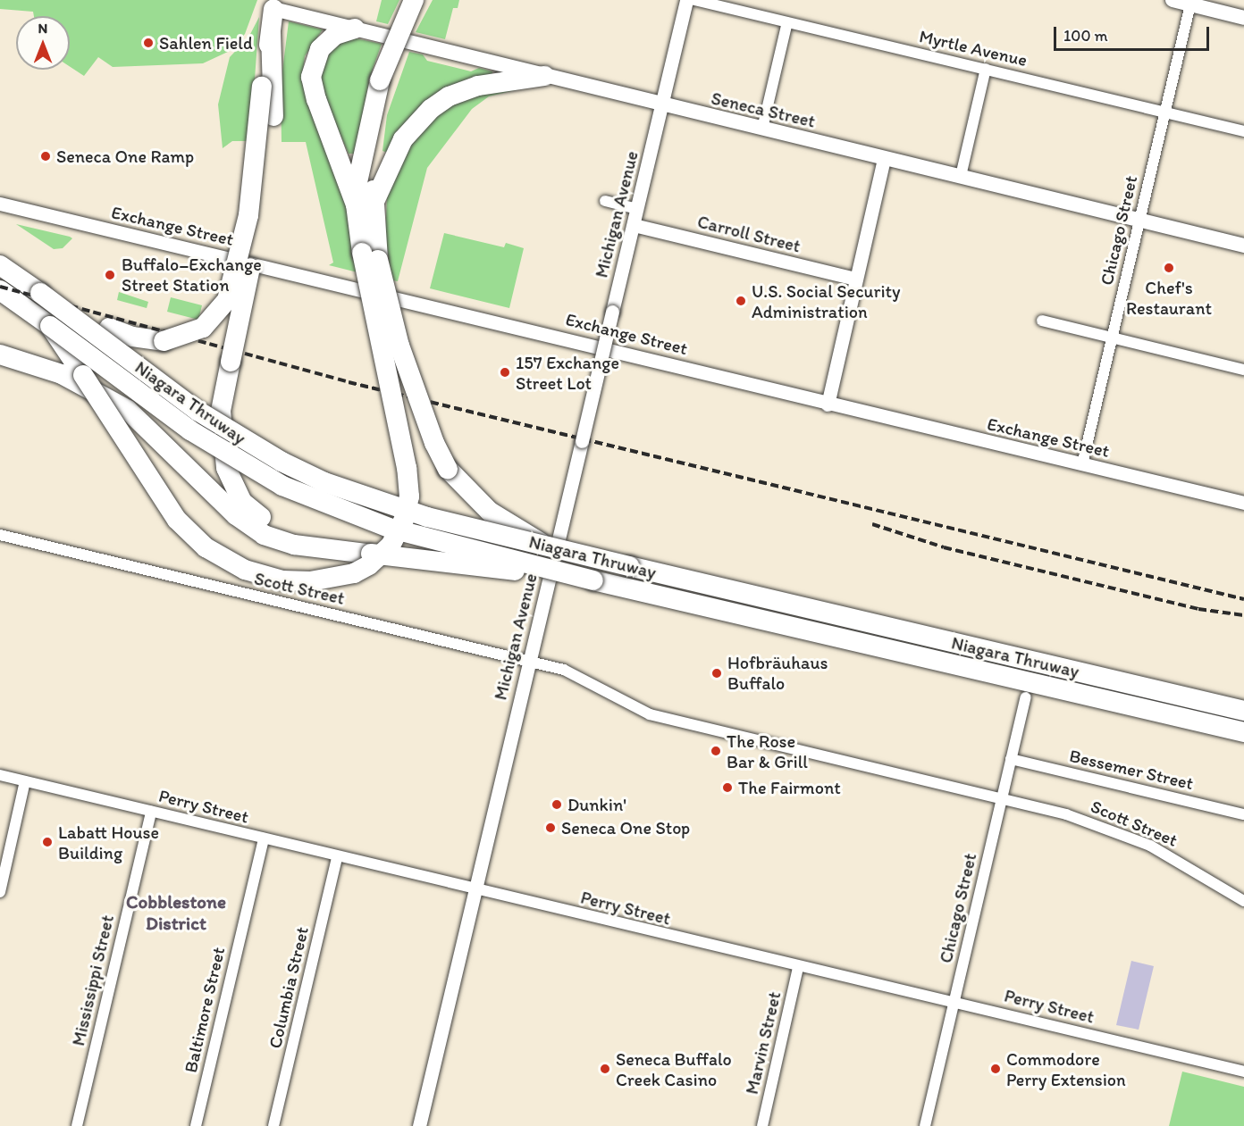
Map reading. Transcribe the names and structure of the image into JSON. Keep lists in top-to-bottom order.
{
  "streets": {
    "highway": ["Niagara Thruway"],
    "main road": ["Seneca Street"],
    "street": [
      "Myrtle Avenue",
      "Michigan Avenue",
      "Exchange Street",
      "Chicago Street",
      "Carroll Street",
      "Scott Street",
      "Bessemer Street",
      "Perry Street",
      "Mississippi Street",
      "Columbia Street",
      "Baltimore Street",
      "Marvin Street"
    ]
  },
  "crossings": [
    ["Myrtle Avenue", "Chicago Street"],
    ["Seneca Street", "Michigan Avenue"],
    ["Seneca Street", "Chicago Street"],
    ["Michigan Avenue", "Carroll Street"],
    ["Michigan Avenue", "Scott Street"],
    ["Michigan Avenue", "Perry Street"],
    ["Exchange Street", "Chicago Street"],
    ["Chicago Street", "Scott Street"],
    ["Chicago Street", "Bessemer Street"],
    ["Chicago Street", "Perry Street"],
    ["Perry Street", "Mississippi Street"],
    ["Perry Street", "Columbia Street"],
    ["Perry Street", "Baltimore Street"],
    ["Perry Street", "Marvin Street"]
  ],
  "districts": ["Cobblestone District"],
  "places": [
    "Sahlen Field",
    "Seneca One Ramp",
    "Chef's Restaurant",
    "Buffalo–Exchange Street Station",
    "U.S. Social Security Administration",
    "157 Exchange Street Lot",
    "Hofbräuhaus Buffalo",
    "The Rose Bar & Grill",
    "The Fairmont",
    "Dunkin'",
    "Seneca One Stop",
    "Labatt House Building",
    "Seneca Buffalo Creek Casino",
    "Commodore Perry Extension"
  ],
  "scale_bar": "100 m",
  "north": "top"
}
